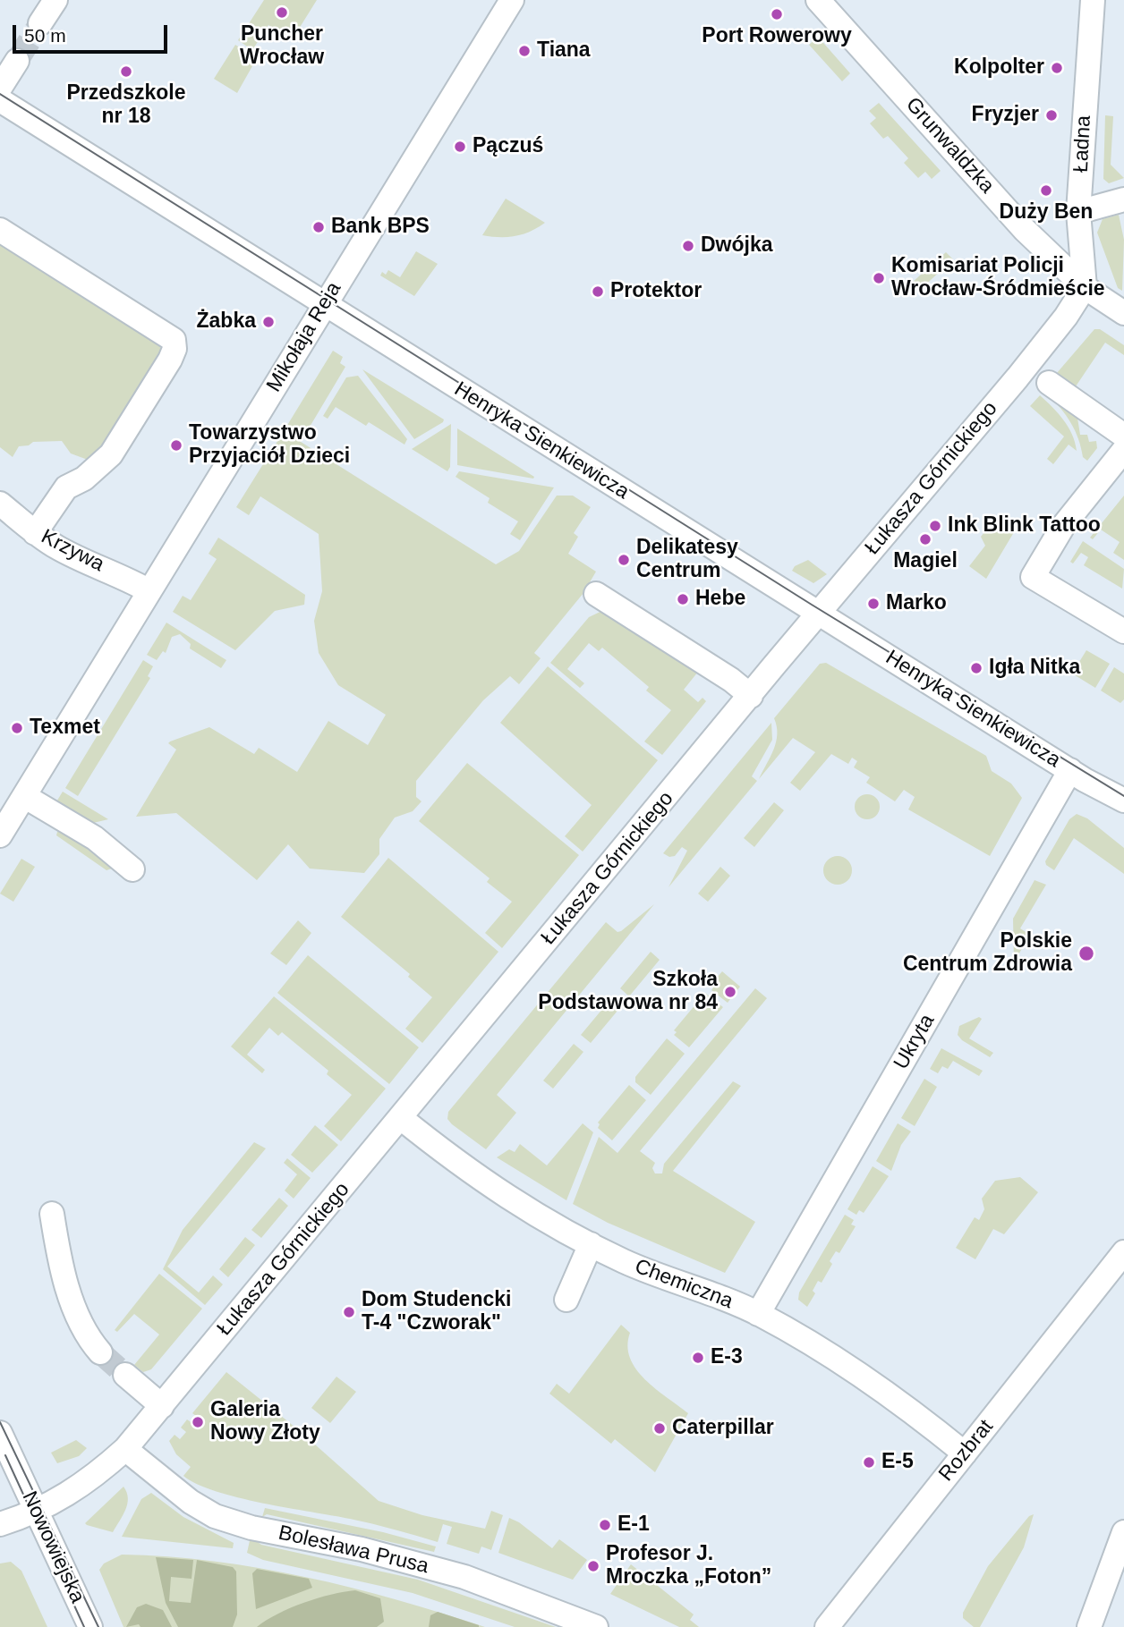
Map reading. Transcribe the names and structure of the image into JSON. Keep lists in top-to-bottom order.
{
  "streets": {
    "street": [
      "Ładna",
      "Grunwaldzka",
      "Mikołaja Reja",
      "Henryka Sienkiewicza",
      "Łukasza Górnickiego",
      "Krzywa",
      "Ukryta",
      "Chemiczna",
      "Rozbrat",
      "Nowowiejska",
      "Bolesława Prusa"
    ]
  },
  "crossings": [
    ["Ładna", "Grunwaldzka"],
    ["Ładna", "Łukasza Górnickiego"],
    ["Grunwaldzka", "Łukasza Górnickiego"],
    ["Mikołaja Reja", "Henryka Sienkiewicza"],
    ["Mikołaja Reja", "Krzywa"],
    ["Henryka Sienkiewicza", "Łukasza Górnickiego"],
    ["Henryka Sienkiewicza", "Ukryta"],
    ["Łukasza Górnickiego", "Chemiczna"],
    ["Łukasza Górnickiego", "Nowowiejska"],
    ["Łukasza Górnickiego", "Bolesława Prusa"],
    ["Ukryta", "Chemiczna"],
    ["Chemiczna", "Rozbrat"]
  ],
  "places": [
    "Puncher Wrocław",
    "Port Rowerowy",
    "Tiana",
    "Kolpolter",
    "Przedszkole nr 18",
    "Fryzjer",
    "Pączuś",
    "Duży Ben",
    "Bank BPS",
    "Dwójka",
    "Komisariat Policji Wrocław-Śródmieście",
    "Protektor",
    "Żabka",
    "Towarzystwo Przyjaciół Dzieci",
    "Ink Blink Tattoo",
    "Magiel",
    "Delikatesy Centrum",
    "Hebe",
    "Marko",
    "Igła Nitka",
    "Texmet",
    "Polskie Centrum Zdrowia",
    "Szkoła Podstawowa nr 84",
    "Dom Studencki T-4 \"Czworak\"",
    "E-3",
    "Galeria Nowy Złoty",
    "Caterpillar",
    "E-5",
    "E-1",
    "Profesor J. Mroczka „Foton”"
  ],
  "scale_bar": "50 m"
}
